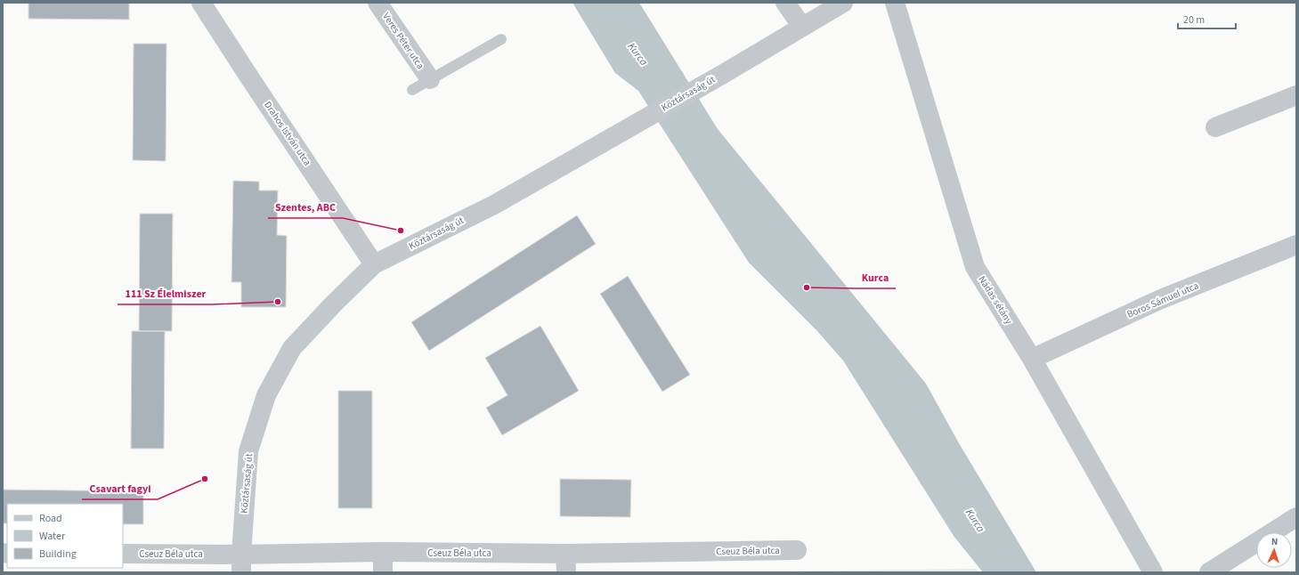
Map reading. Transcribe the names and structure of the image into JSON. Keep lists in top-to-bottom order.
{
  "streets": {
    "street": [
      "Veres Péter utca",
      "Köztársaság út",
      "Drahos István utca",
      "Nádas sétány",
      "Boros Sámuel utca",
      "Cseuz Béla utca"
    ]
  },
  "crossings": [
    ["Köztársaság út", "Drahos István utca"],
    ["Köztársaság út", "Cseuz Béla utca"],
    ["Nádas sétány", "Boros Sámuel utca"]
  ],
  "water": ["Kurca"],
  "places": [
    "Szentes, ABC",
    "Kurca",
    "111 Sz Élelmiszer",
    "Csavart fagyi"
  ],
  "legend": ["Road", "Water", "Building"],
  "scale_bar": "20 m",
  "north": "top"
}
